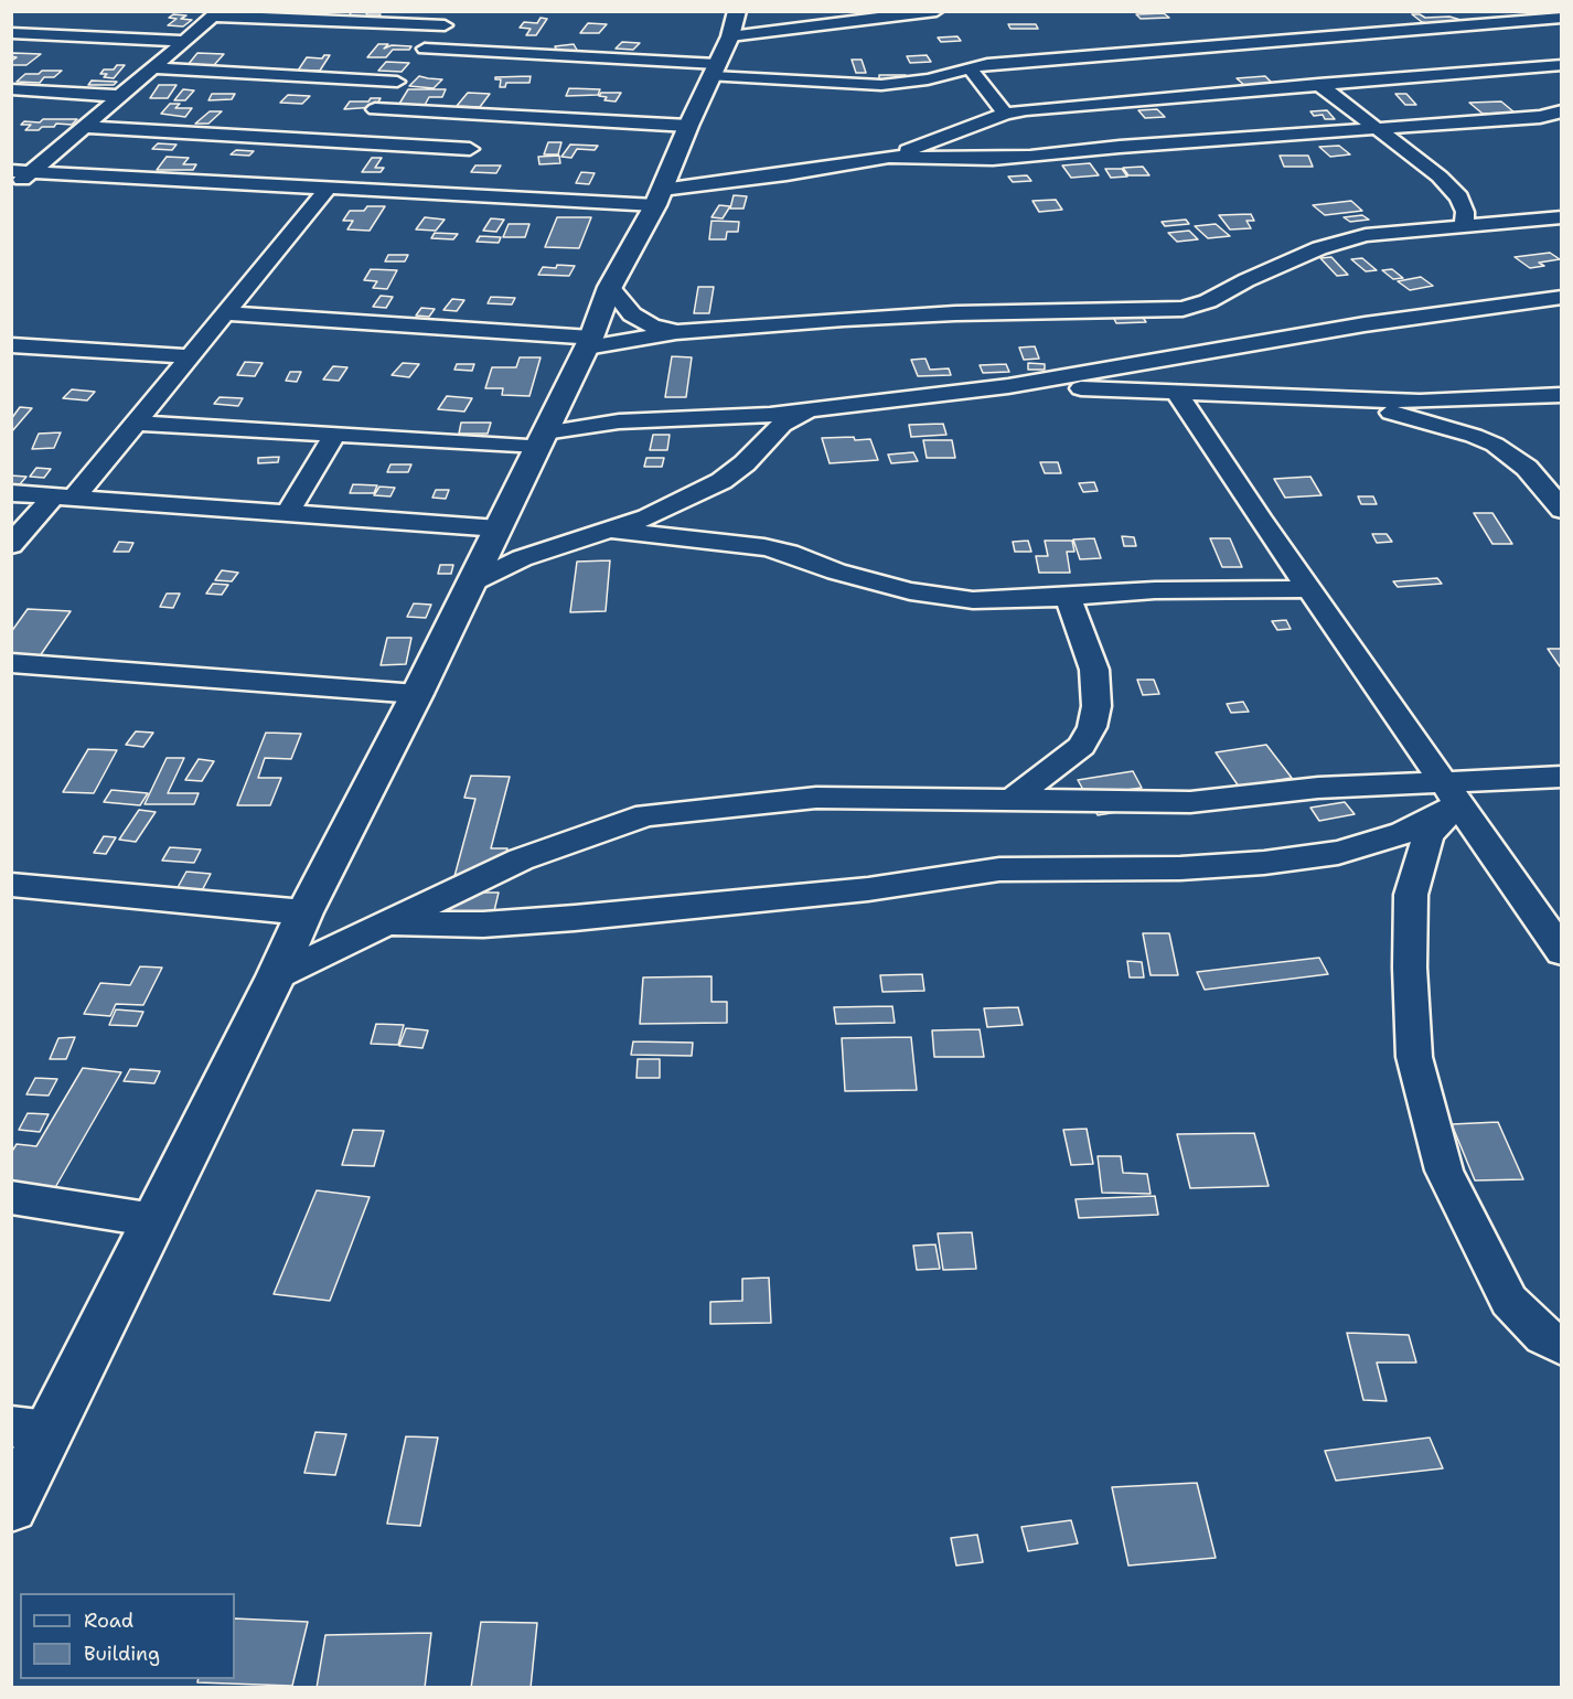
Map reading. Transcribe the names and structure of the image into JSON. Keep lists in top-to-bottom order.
{
  "legend": ["Road", "Building"]
}
